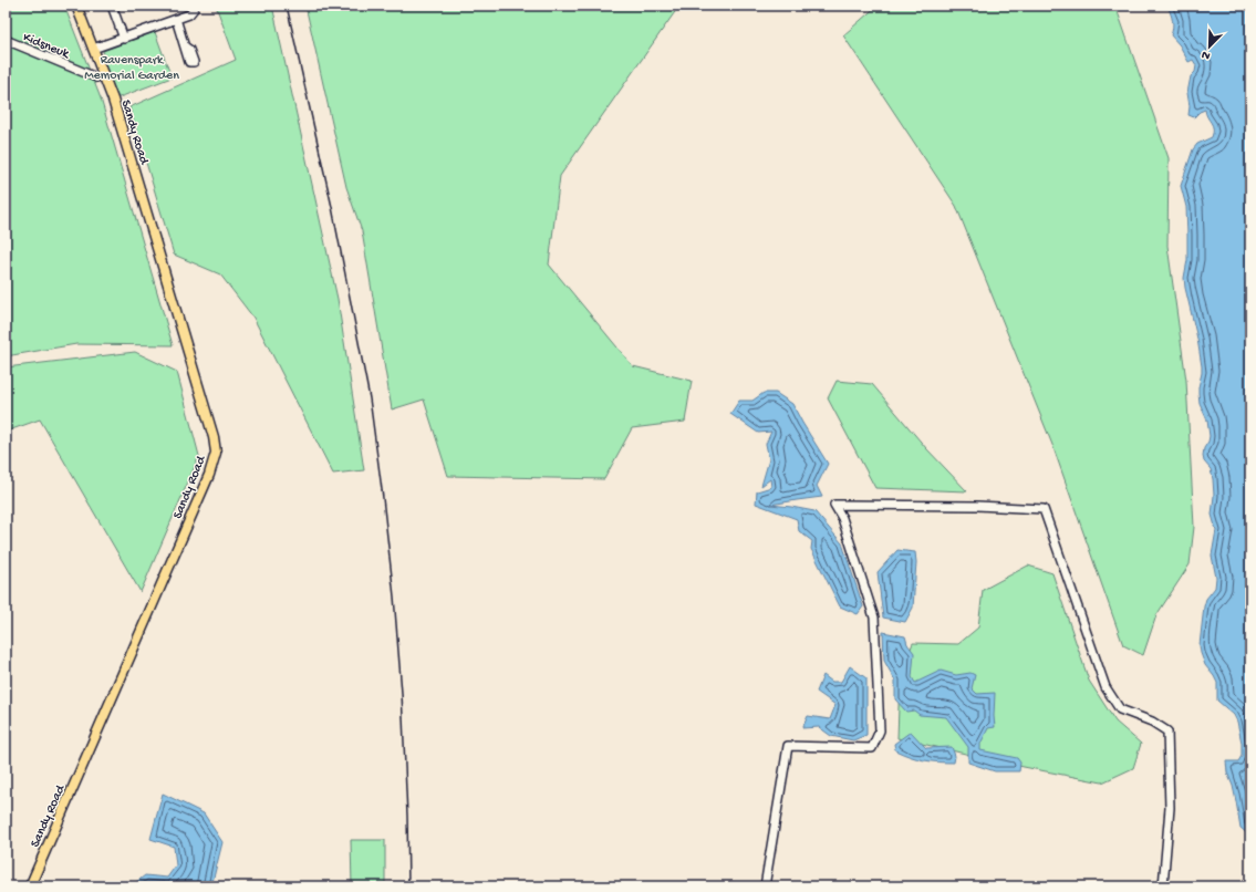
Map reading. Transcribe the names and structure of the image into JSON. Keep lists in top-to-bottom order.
{
  "streets": {
    "main road": ["Sandy Road"],
    "street": ["Kidsneuk"]
  },
  "crossings": [
    ["Kidsneuk", "Sandy Road"]
  ],
  "parks": ["Ravenspark Memorial Garden"],
  "north": "bottom left"
}
